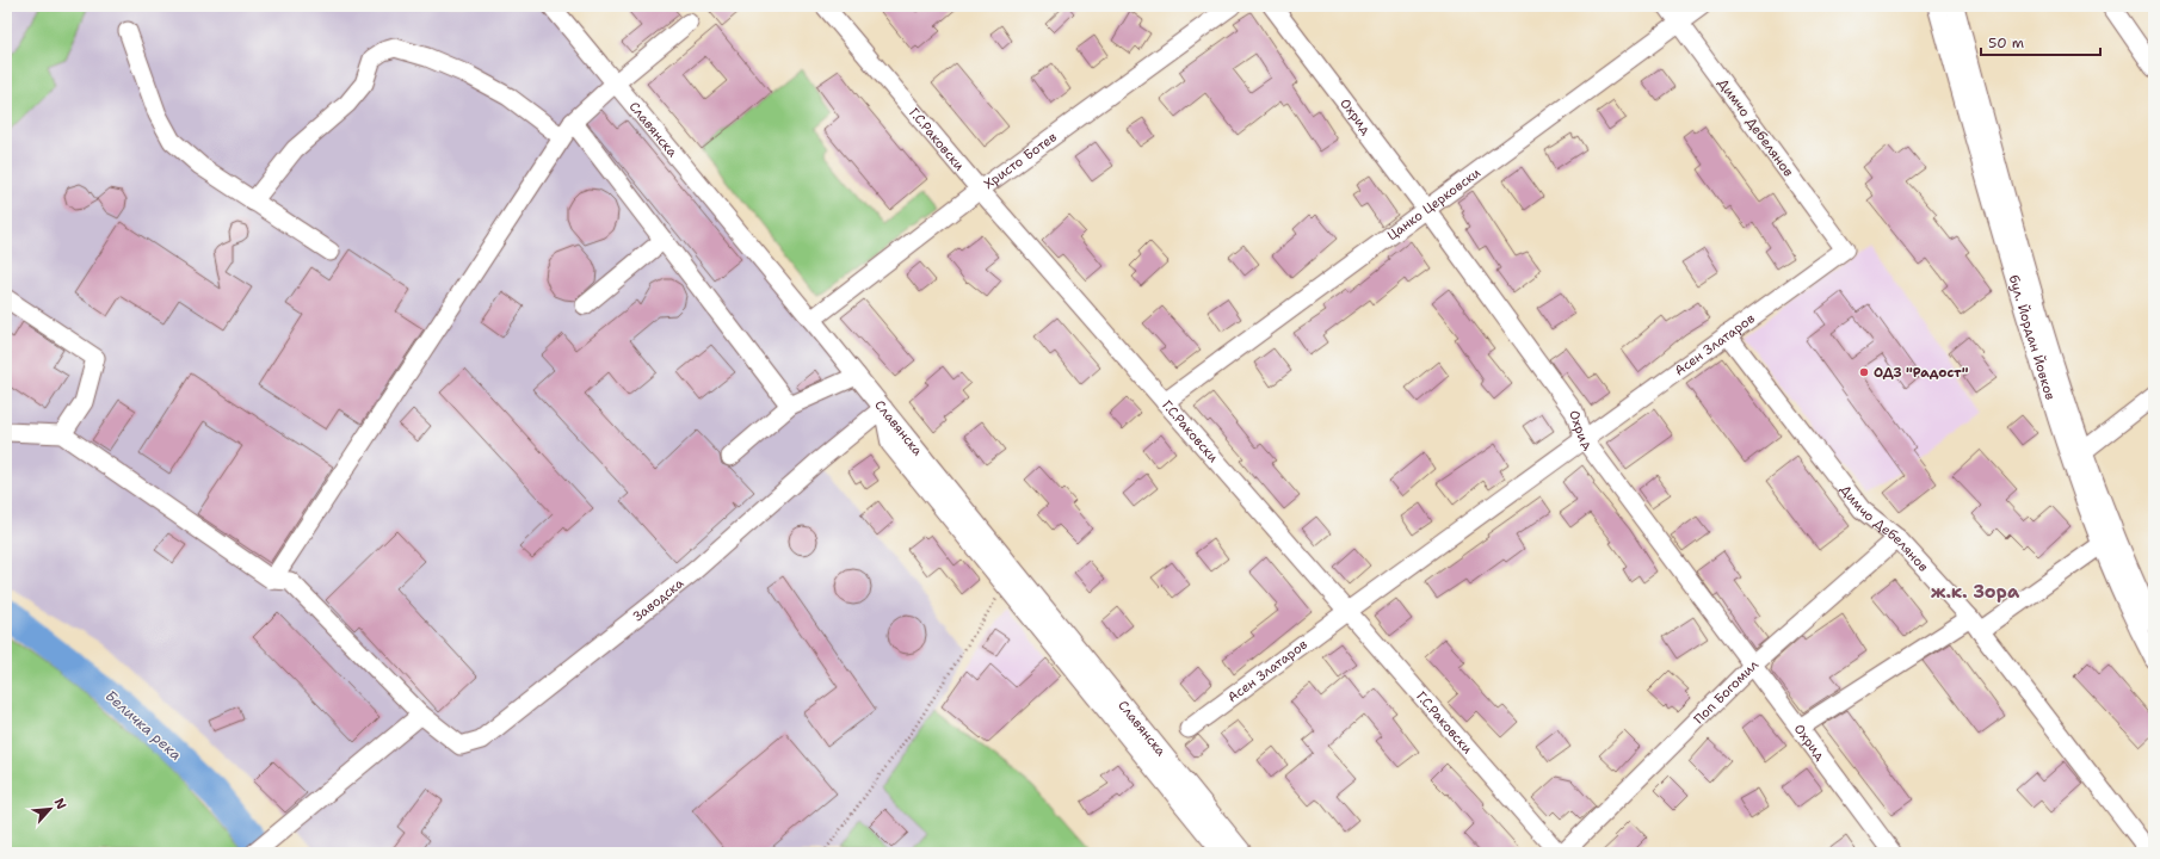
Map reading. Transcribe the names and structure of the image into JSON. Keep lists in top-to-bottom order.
{
  "streets": {
    "street": [
      "Охрид",
      "Димчо Дебелянов",
      "Славянска",
      "Г.С.Раковски",
      "Христо Ботев",
      "Цанко Церковски",
      "бул. Йордан Йовков",
      "Асен Златаров",
      "Заводска",
      "Поп Богомил"
    ]
  },
  "crossings": [
    ["Охрид", "Цанко Церковски"],
    ["Охрид", "Асен Златаров"],
    ["Охрид", "Поп Богомил"],
    ["Димчо Дебелянов", "Цанко Церковски"],
    ["Димчо Дебелянов", "Асен Златаров"],
    ["Димчо Дебелянов", "Поп Богомил"],
    ["Славянска", "Христо Ботев"],
    ["Славянска", "Заводска"],
    ["Г.С.Раковски", "Христо Ботев"],
    ["Г.С.Раковски", "Цанко Церковски"],
    ["Г.С.Раковски", "Асен Златаров"]
  ],
  "districts": ["ж.к. Зора"],
  "water": ["Беличка река"],
  "places": ["ОДЗ \"Радост\""],
  "scale_bar": "50 m",
  "north": "top right"
}
